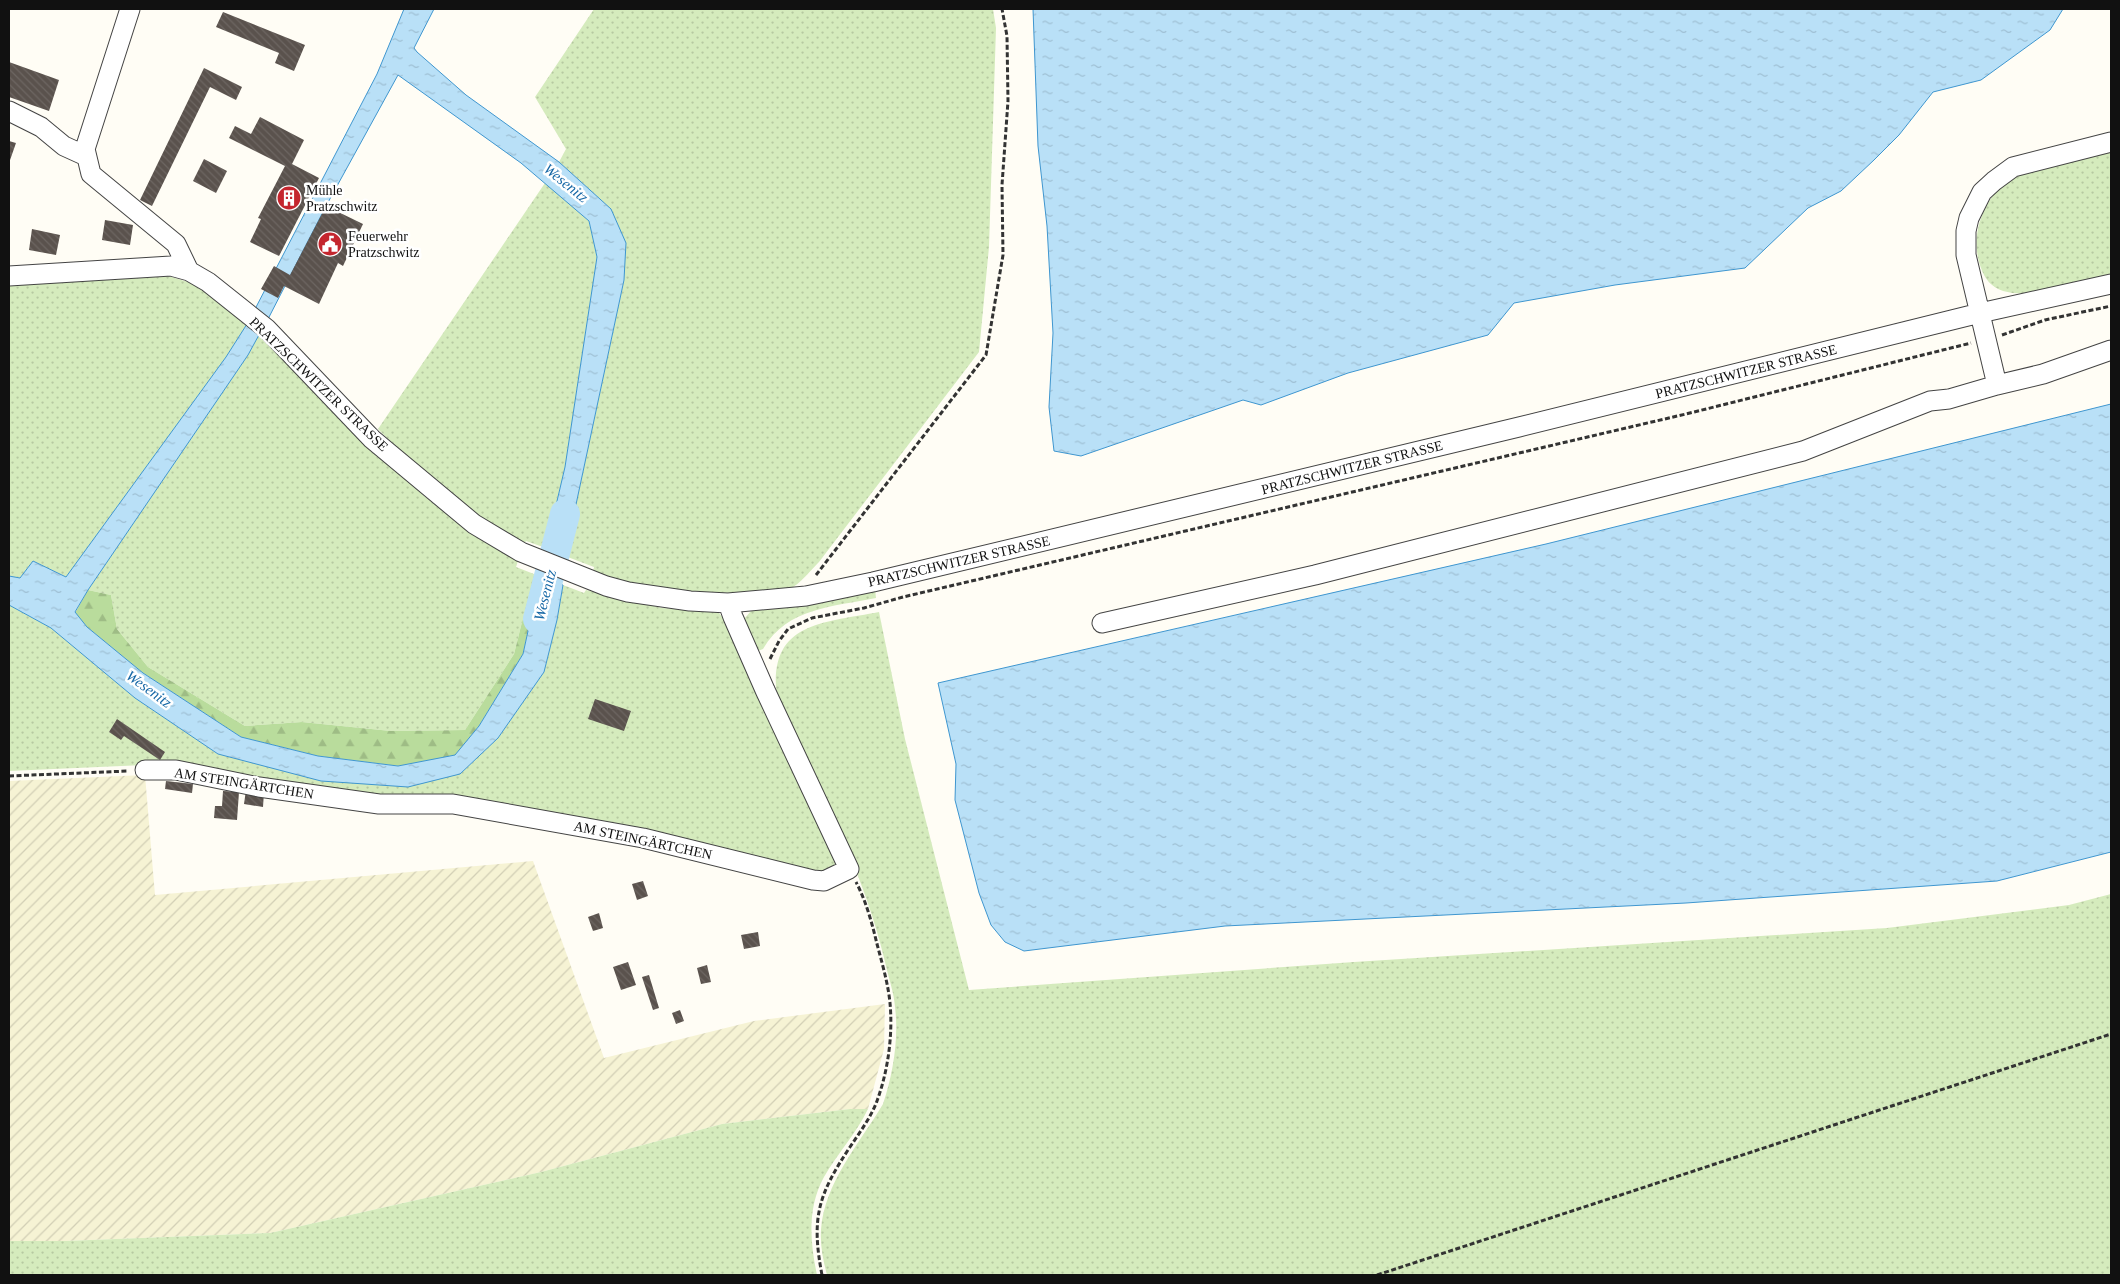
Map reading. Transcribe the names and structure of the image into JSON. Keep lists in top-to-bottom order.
{
  "streets": {
    "street": ["PRATZSCHWITZER STRASSE", "AM STEINGÄRTCHEN"]
  },
  "water": ["Wesenitz"],
  "places": {
    "building": ["Mühle Pratzschwitz"],
    "public building": ["Feuerwehr Pratzschwitz"]
  }
}
